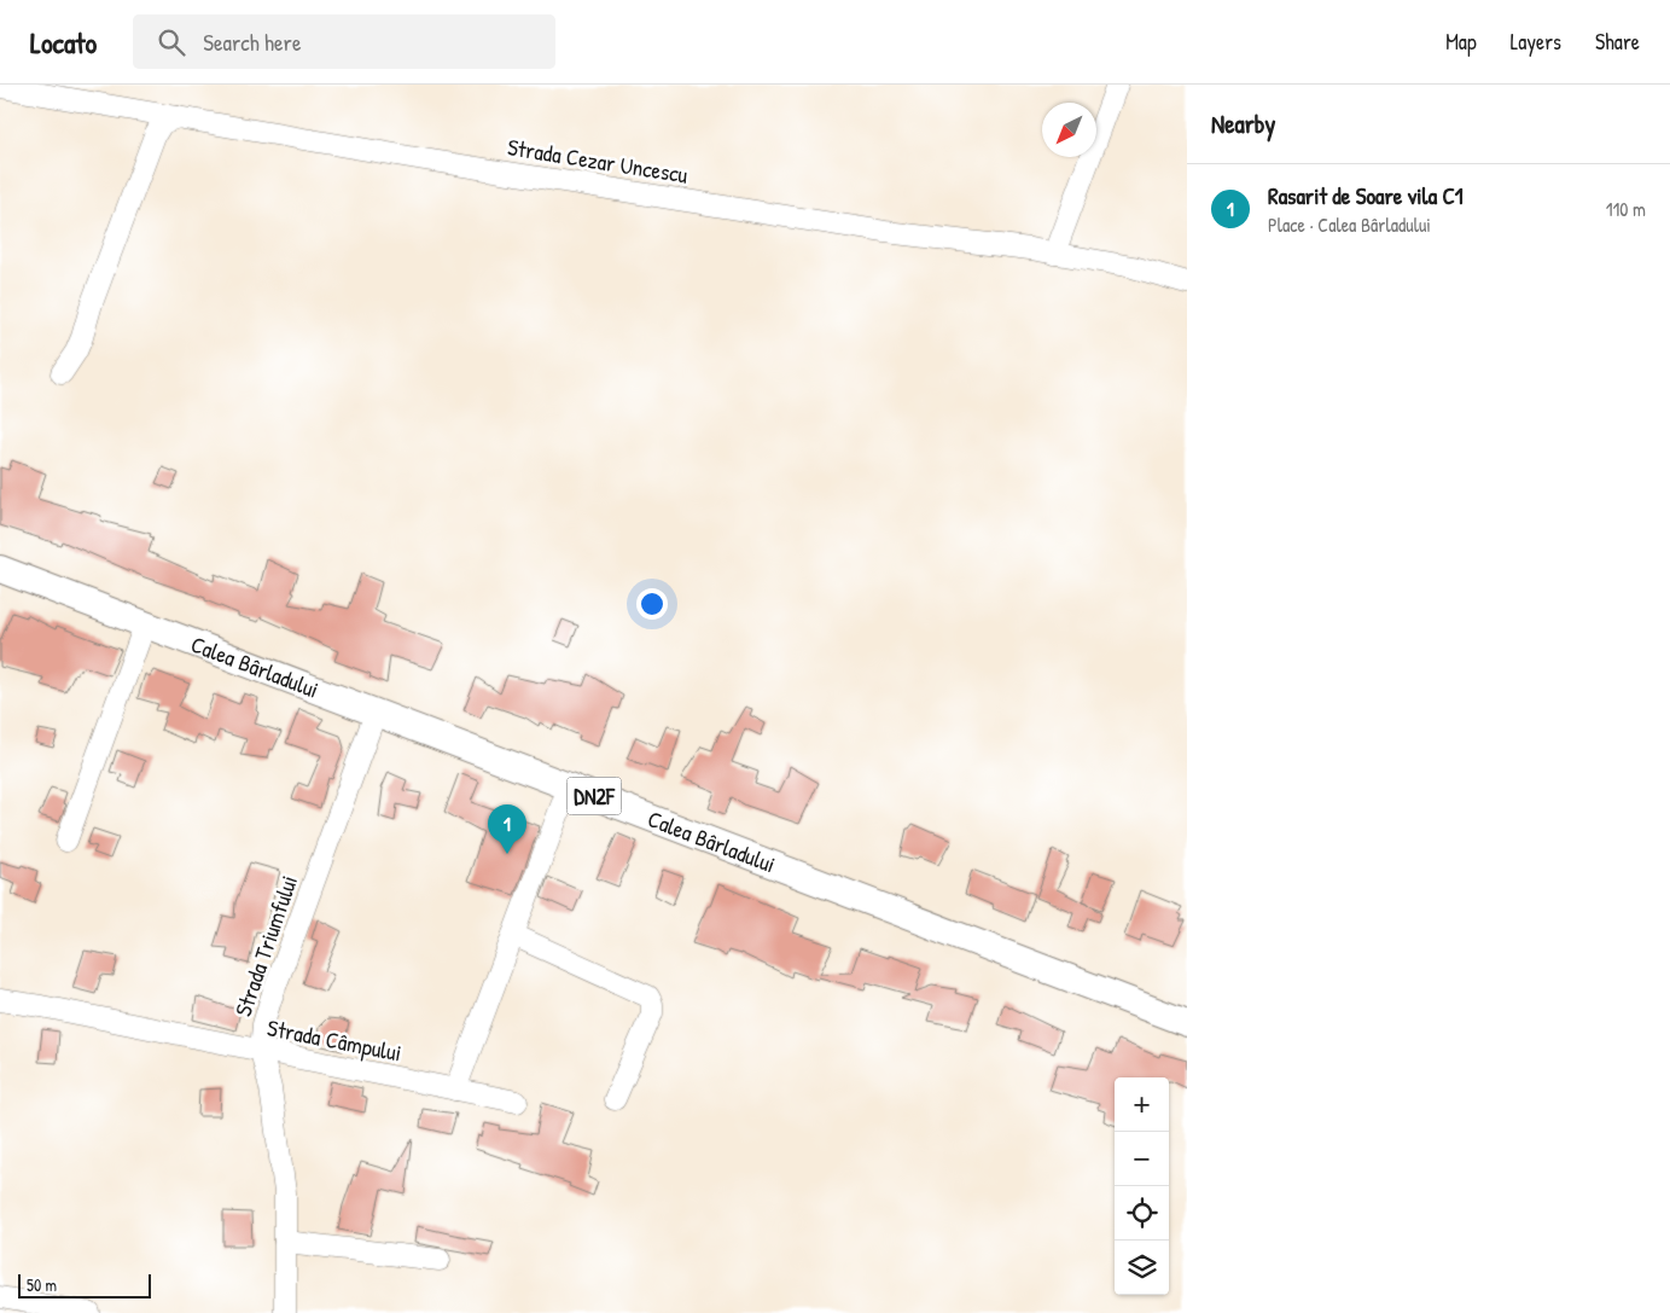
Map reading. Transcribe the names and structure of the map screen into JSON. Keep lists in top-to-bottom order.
{
  "streets": {
    "main road": ["Calea Bârladului", "DN2F"],
    "street": ["Strada Cezar Uncescu", "Strada Triumfului", "Strada Câmpului"]
  },
  "crossings": [
    ["Calea Bârladului", "Strada Triumfului"],
    ["Strada Triumfului", "Strada Câmpului"]
  ],
  "scale_bar": "50 m",
  "north": "bottom left",
  "page": {
    "header": "Locato",
    "search": "Search here",
    "nav": ["Map", "Layers", "Share"],
    "heading": "Nearby",
    "list": [
      {
        "mark": "1",
        "name": "Rasarit de Soare vila C1",
        "note": "Place · Calea Bârladului",
        "value": "110 m"
      }
    ],
    "pins": "1",
    "map_buttons": ["+", "−"],
    "scale": "50 m"
  }
}
